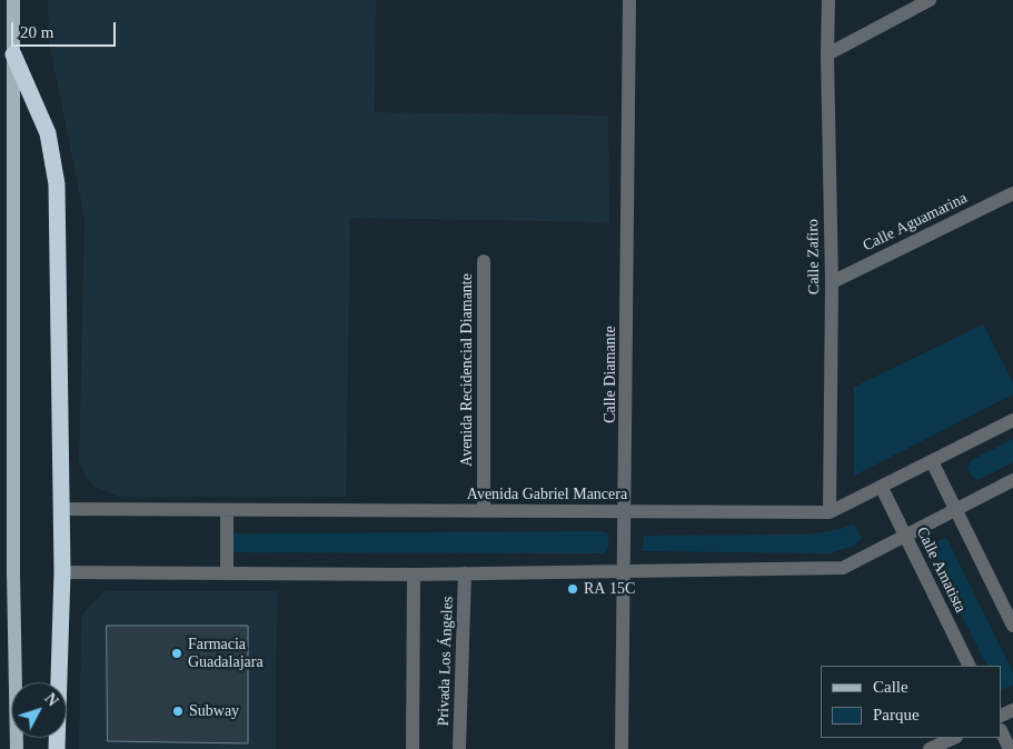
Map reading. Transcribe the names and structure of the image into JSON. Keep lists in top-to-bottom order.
{
  "streets": {
    "street": [
      "Calle Aguamarina",
      "Calle Zafiro",
      "Avenida Recidencial Diamante",
      "Calle Diamante",
      "Avenida Gabriel Mancera",
      "Calle Amatista",
      "Privada Los Ángeles"
    ]
  },
  "crossings": [
    ["Calle Aguamarina", "Calle Zafiro"],
    ["Calle Zafiro", "Avenida Gabriel Mancera"],
    ["Avenida Recidencial Diamante", "Avenida Gabriel Mancera"],
    ["Calle Diamante", "Avenida Gabriel Mancera"],
    ["Avenida Gabriel Mancera", "Calle Amatista"]
  ],
  "places": ["RA 15C", "Farmacia Guadalajara", "Subway"],
  "legend": ["Calle", "Parque"],
  "scale_bar": "20 m",
  "north": "top right"
}
